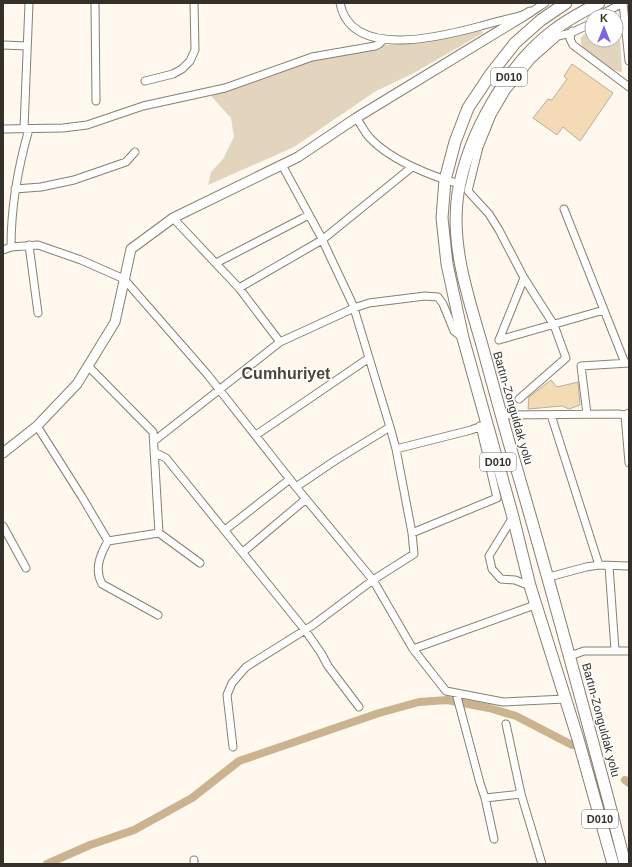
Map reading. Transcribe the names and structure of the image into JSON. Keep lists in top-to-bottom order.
{
  "streets": {
    "highway": ["D010", "Bartın-Zonguldak yolu"]
  },
  "districts": ["Cumhuriyet"],
  "north": "top"
}
